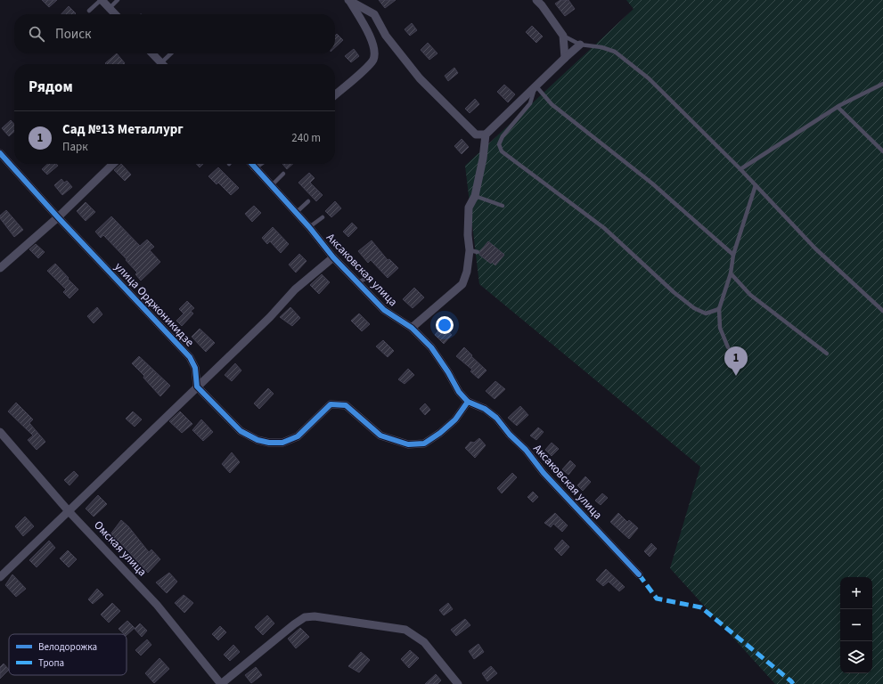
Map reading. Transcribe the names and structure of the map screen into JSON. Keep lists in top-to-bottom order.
{
  "streets": {
    "street": ["Аксаковская улица", "улица Орджоникидзе", "Омская улица"]
  },
  "legend": ["Велодорожка", "Тропа"],
  "page": {
    "search": "Поиск",
    "heading": "Рядом",
    "list": [
      {
        "mark": "1",
        "name": "Сад №13 Металлург",
        "note": "Парк",
        "value": "240 m"
      }
    ],
    "pins": "1",
    "map_buttons": ["+", "−"]
  }
}
